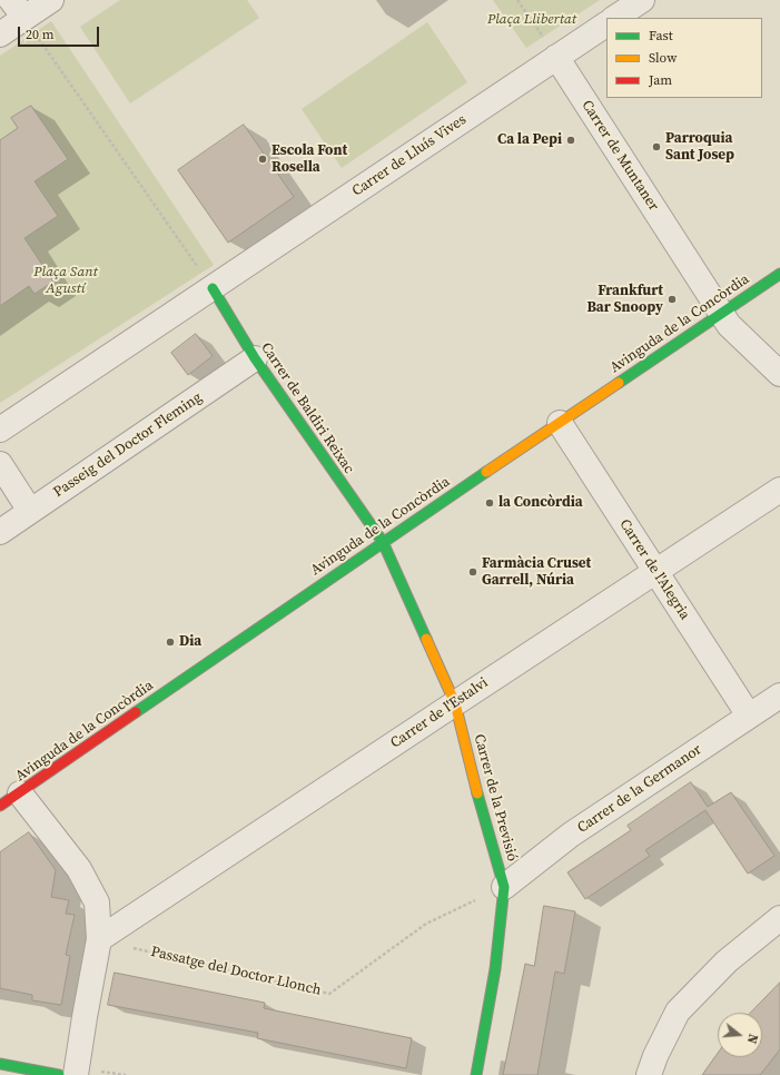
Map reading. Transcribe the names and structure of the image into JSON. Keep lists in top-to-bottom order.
{
  "streets": {
    "street": [
      "Carrer de Lluís Vives",
      "Carrer de Muntaner",
      "Avinguda de la Concòrdia",
      "Carrer de Baldiri Reixac",
      "Passeig del Doctor Fleming",
      "Carrer de l'Alegria",
      "Carrer de l'Estalvi",
      "Carrer de la Germanor",
      "Carrer de la Previsió"
    ],
    "path": ["Passatge del Doctor Llonch"]
  },
  "crossings": [
    ["Carrer de Lluís Vives", "Carrer de Muntaner"],
    ["Carrer de Lluís Vives", "Carrer de Baldiri Reixac"],
    ["Carrer de Muntaner", "Avinguda de la Concòrdia"],
    ["Avinguda de la Concòrdia", "Carrer de Baldiri Reixac"],
    ["Avinguda de la Concòrdia", "Carrer de l'Alegria"],
    ["Avinguda de la Concòrdia", "Carrer de la Previsió"],
    ["Carrer de Baldiri Reixac", "Passeig del Doctor Fleming"],
    ["Carrer de Baldiri Reixac", "Carrer de la Previsió"],
    ["Carrer de l'Alegria", "Carrer de l'Estalvi"],
    ["Carrer de l'Alegria", "Carrer de la Germanor"],
    ["Carrer de l'Estalvi", "Carrer de la Previsió"],
    ["Carrer de l'Estalvi", "Passatge del Doctor Llonch"],
    ["Carrer de la Germanor", "Carrer de la Previsió"],
    ["Carrer de la Germanor", "Passatge del Doctor Llonch"],
    ["Carrer de la Previsió", "Passatge del Doctor Llonch"]
  ],
  "parks": ["Plaça Llibertat", "Plaça Sant Agustí"],
  "places": [
    "Ca la Pepi",
    "Parroquia Sant Josep",
    "Escola Font Rosella",
    "Frankfurt Bar Snoopy",
    "la Concòrdia",
    "Farmàcia Cruset Garrell, Núria",
    "Dia"
  ],
  "legend": ["Fast", "Slow", "Jam"],
  "scale_bar": "20 m",
  "north": "right"
}
